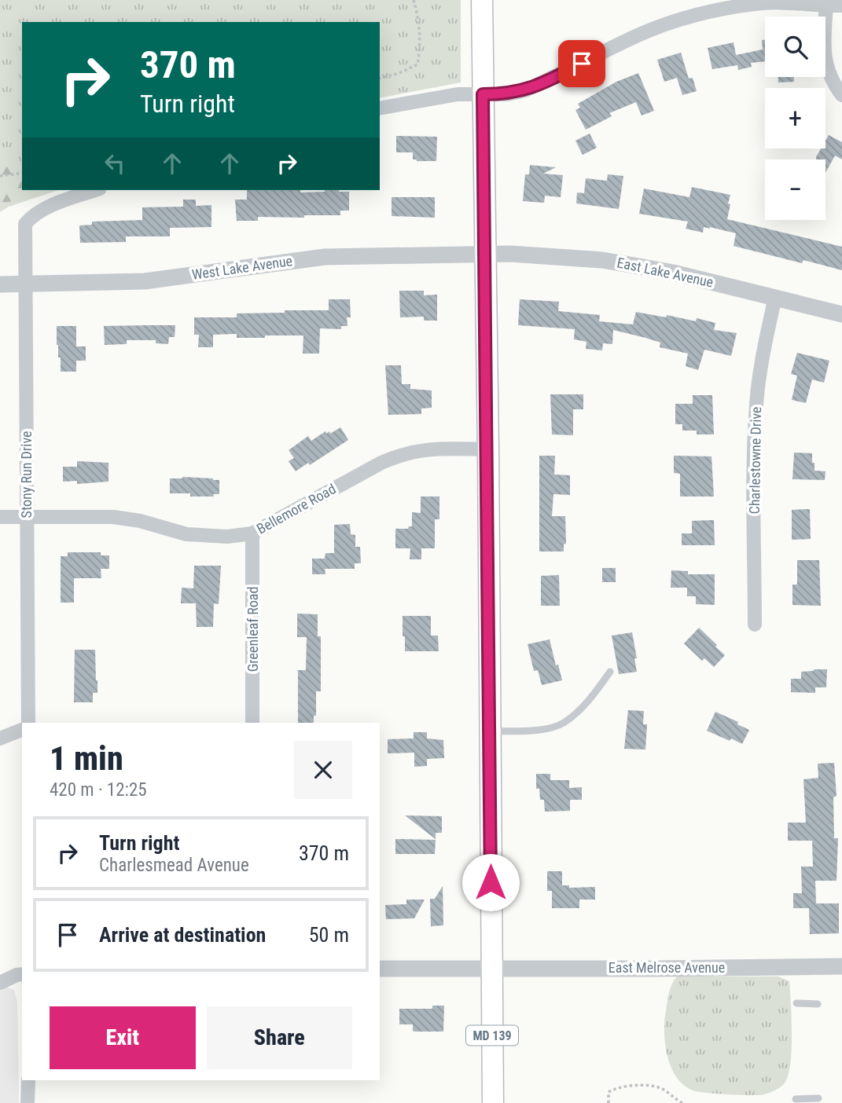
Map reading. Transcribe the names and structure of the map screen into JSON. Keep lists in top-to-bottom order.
{
  "streets": {
    "main road": ["MD 139"],
    "street": [
      "West Lake Avenue",
      "East Lake Avenue",
      "Charlestowne Drive",
      "Stony Run Drive",
      "Bellemore Road",
      "Greenleaf Road",
      "East Melrose Avenue"
    ]
  },
  "crossings": [
    ["West Lake Avenue", "East Lake Avenue"],
    ["West Lake Avenue", "Stony Run Drive"],
    ["West Lake Avenue", "MD 139"],
    ["East Lake Avenue", "Charlestowne Drive"],
    ["East Lake Avenue", "MD 139"],
    ["Stony Run Drive", "Bellemore Road"],
    ["Bellemore Road", "Greenleaf Road"],
    ["Bellemore Road", "MD 139"],
    ["East Melrose Avenue", "MD 139"]
  ],
  "page": {
    "map_buttons": ["+", "−"],
    "turn": ["370 m", "Turn right"],
    "heading": ["1 min", "420 m · 12:25"],
    "list": [
      {
        "name": "Turn right",
        "note": "Charlesmead Avenue",
        "value": "370 m"
      },
      {
        "name": "Arrive at destination",
        "value": "50 m"
      }
    ],
    "buttons": ["Exit", "Share"]
  }
}
